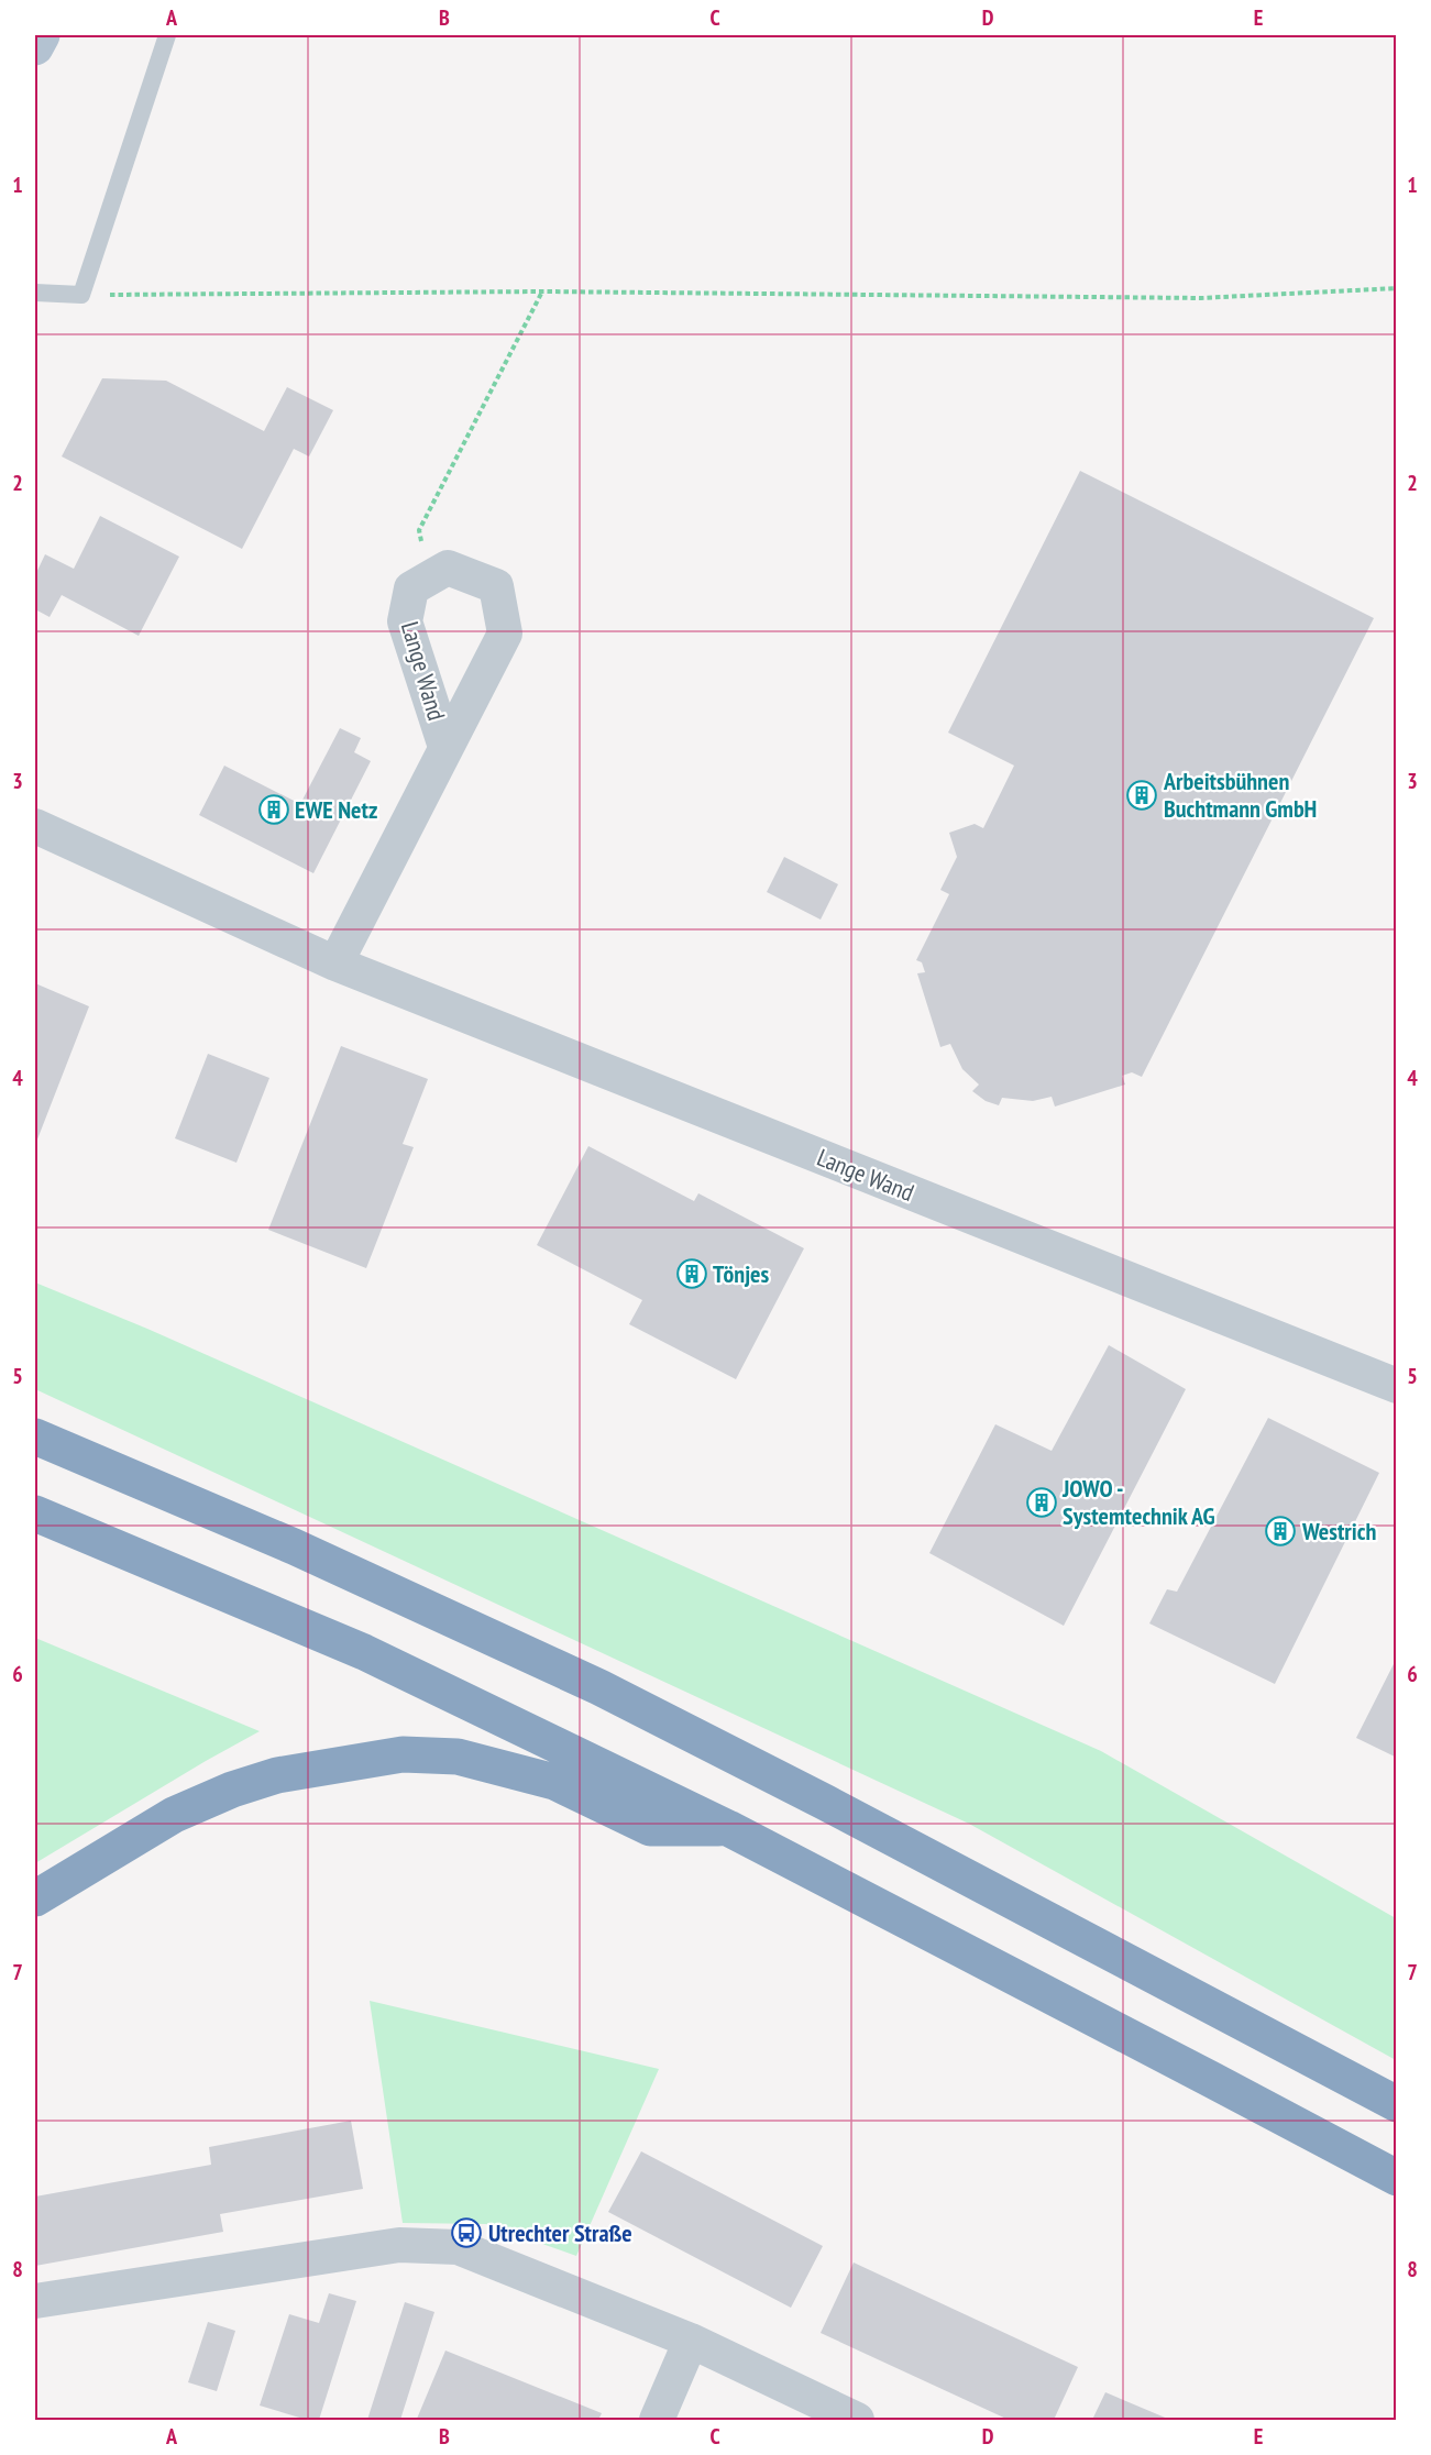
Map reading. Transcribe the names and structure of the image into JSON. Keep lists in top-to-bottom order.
{
  "streets": {
    "street": ["Lange Wand"]
  },
  "places": {
    "building": [
      "Arbeitsbühnen Buchtmann GmbH",
      "EWE Netz",
      "Tönjes",
      "JOWO ‑ Systemtechnik AG",
      "Westrich"
    ],
    "bus stop": ["Utrechter Straße"]
  },
  "grid": {
    "columns": [
      "A",
      "B",
      "C",
      "D",
      "E"
    ],
    "rows": [
      "1",
      "2",
      "3",
      "4",
      "5",
      "6",
      "7",
      "8"
    ]
  }
}
